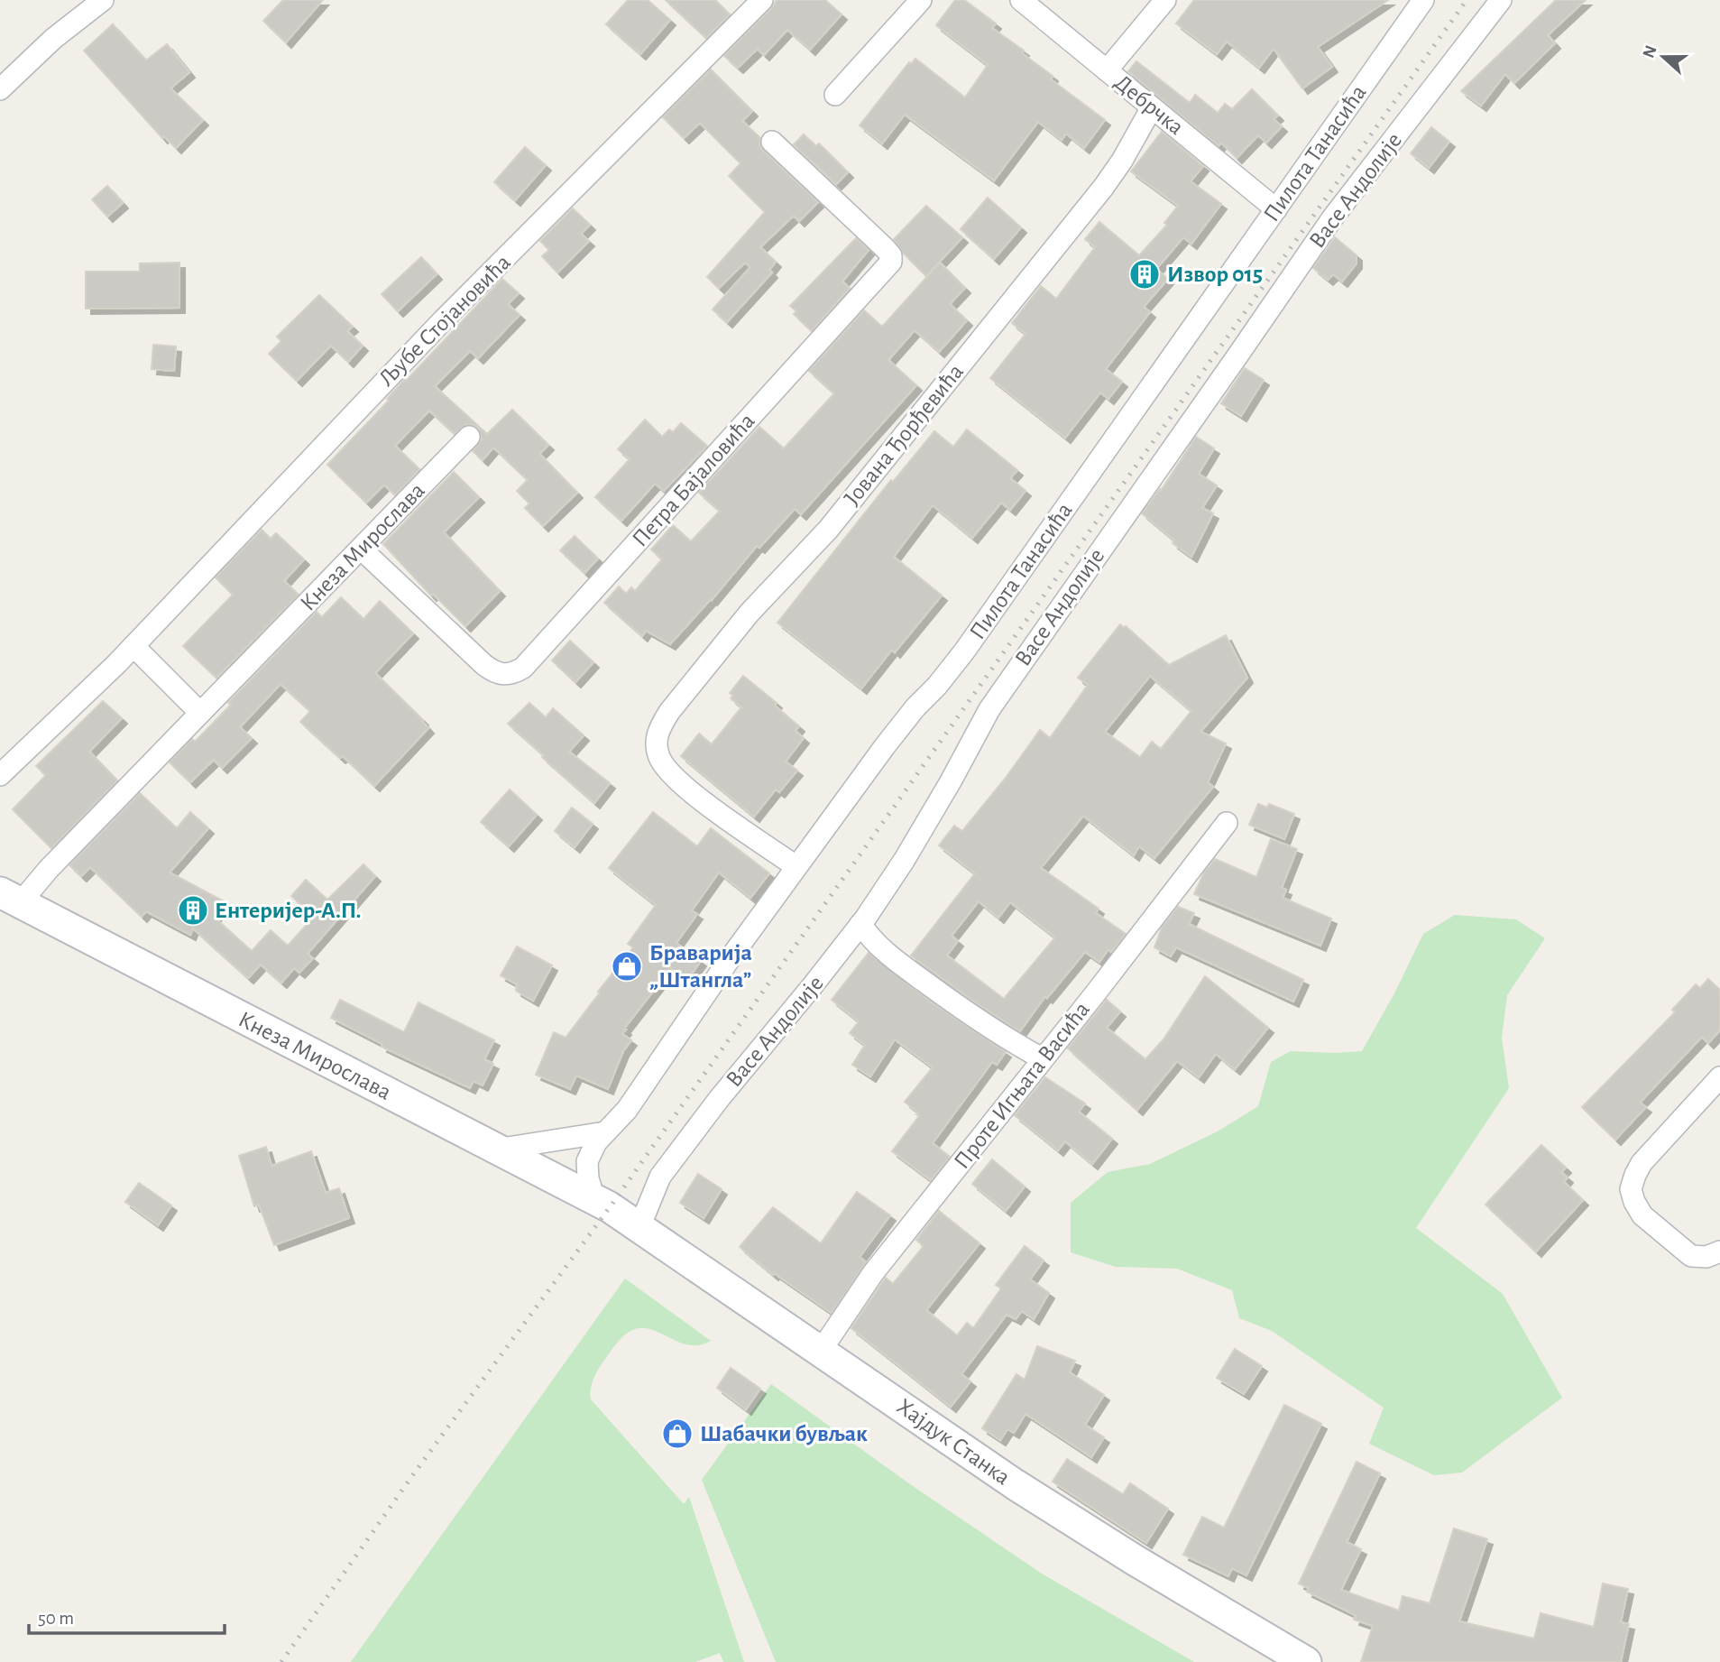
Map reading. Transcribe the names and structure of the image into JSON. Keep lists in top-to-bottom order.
{
  "streets": {
    "street": [
      "Дебрчка",
      "Пилота Танасића",
      "Васе Андолије",
      "Љубе Стојановића",
      "Јована Ђорђевића",
      "Петра Бајаловића",
      "Кнеза Мирослава",
      "Проте Игњата Васића",
      "Хајдук Станка"
    ]
  },
  "crossings": [
    ["Дебрчка", "Пилота Танасића"],
    ["Дебрчка", "Јована Ђорђевића"],
    ["Пилота Танасића", "Јована Ђорђевића"],
    ["Пилота Танасића", "Кнеза Мирослава"],
    ["Пилота Танасића", "Хајдук Станка"],
    ["Васе Андолије", "Хајдук Станка"],
    ["Петра Бајаловића", "Кнеза Мирослава"],
    ["Кнеза Мирослава", "Хајдук Станка"],
    ["Проте Игњата Васића", "Хајдук Станка"]
  ],
  "places": {
    "building": ["Извор 015", "Ентеријер-А.П."],
    "shop": ["Браварија „Штангла”", "Шабачки бувљак"]
  },
  "scale_bar": "50 m",
  "north": "left"
}
